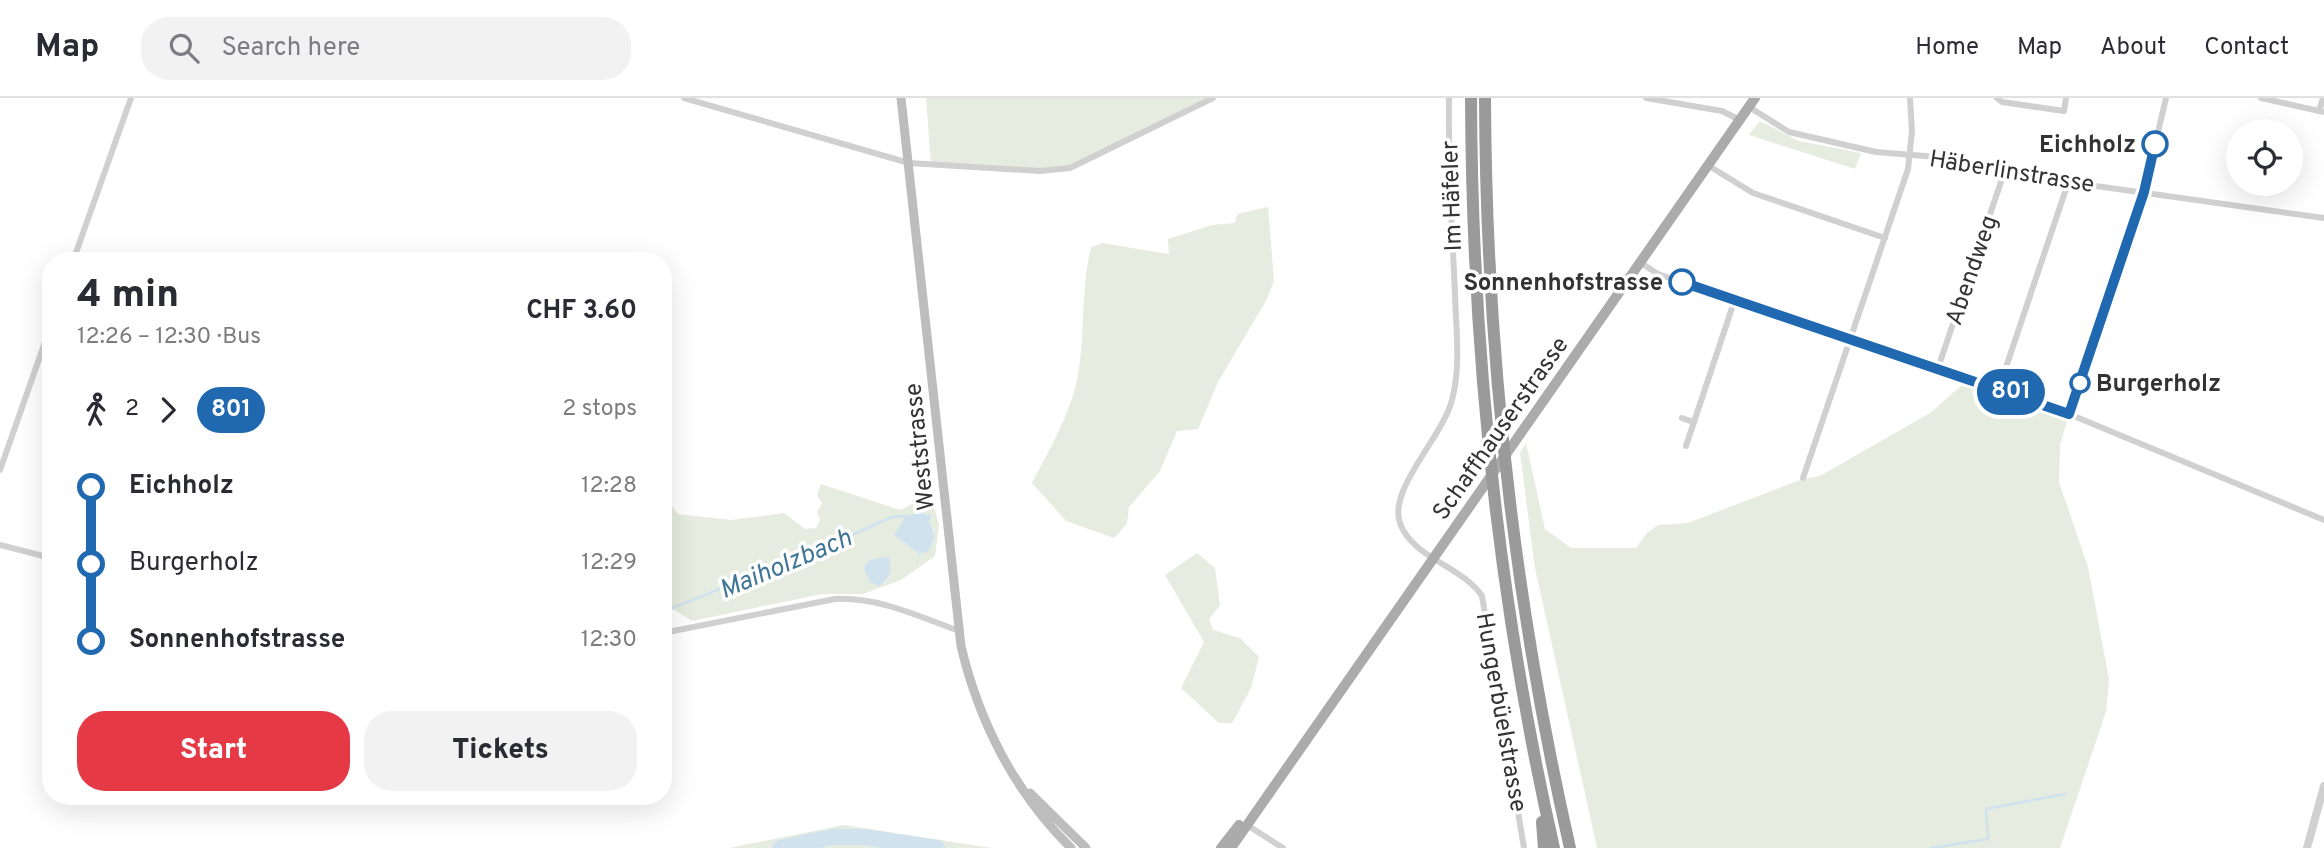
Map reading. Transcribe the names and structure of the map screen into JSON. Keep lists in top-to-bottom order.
{
  "streets": {
    "main road": ["Schaffhauserstrasse", "Weststrasse"],
    "street": [
      "Häberlinstrasse",
      "Im Häfeler",
      "Abendweg",
      "Hungerbüelstrasse"
    ]
  },
  "crossings": [
    ["Häberlinstrasse", "Abendweg"],
    ["Häberlinstrasse", "Schaffhauserstrasse"],
    ["Im Häfeler", "Schaffhauserstrasse"],
    ["Im Häfeler", "Hungerbüelstrasse"],
    ["Schaffhauserstrasse", "Hungerbüelstrasse"]
  ],
  "water": ["Maiholzbach"],
  "places": ["Eichholz", "Sonnenhofstrasse", "Burgerholz"],
  "lines": ["bus line 801"],
  "page": {
    "header": "Map",
    "search": "Search here",
    "nav": [
      "Home",
      "Map",
      "About",
      "Contact"
    ],
    "on_map": "801",
    "heading": ["4 min", "12:26 – 12:30 · Bus", "CHF 3.60"],
    "legs": ["2", "801", "2 stops"],
    "list": [
      {
        "name": "Eichholz",
        "value": "12:28"
      },
      {
        "name": "Burgerholz",
        "value": "12:29"
      },
      {
        "name": "Sonnenhofstrasse",
        "value": "12:30"
      }
    ],
    "buttons": ["Start", "Tickets"]
  }
}
